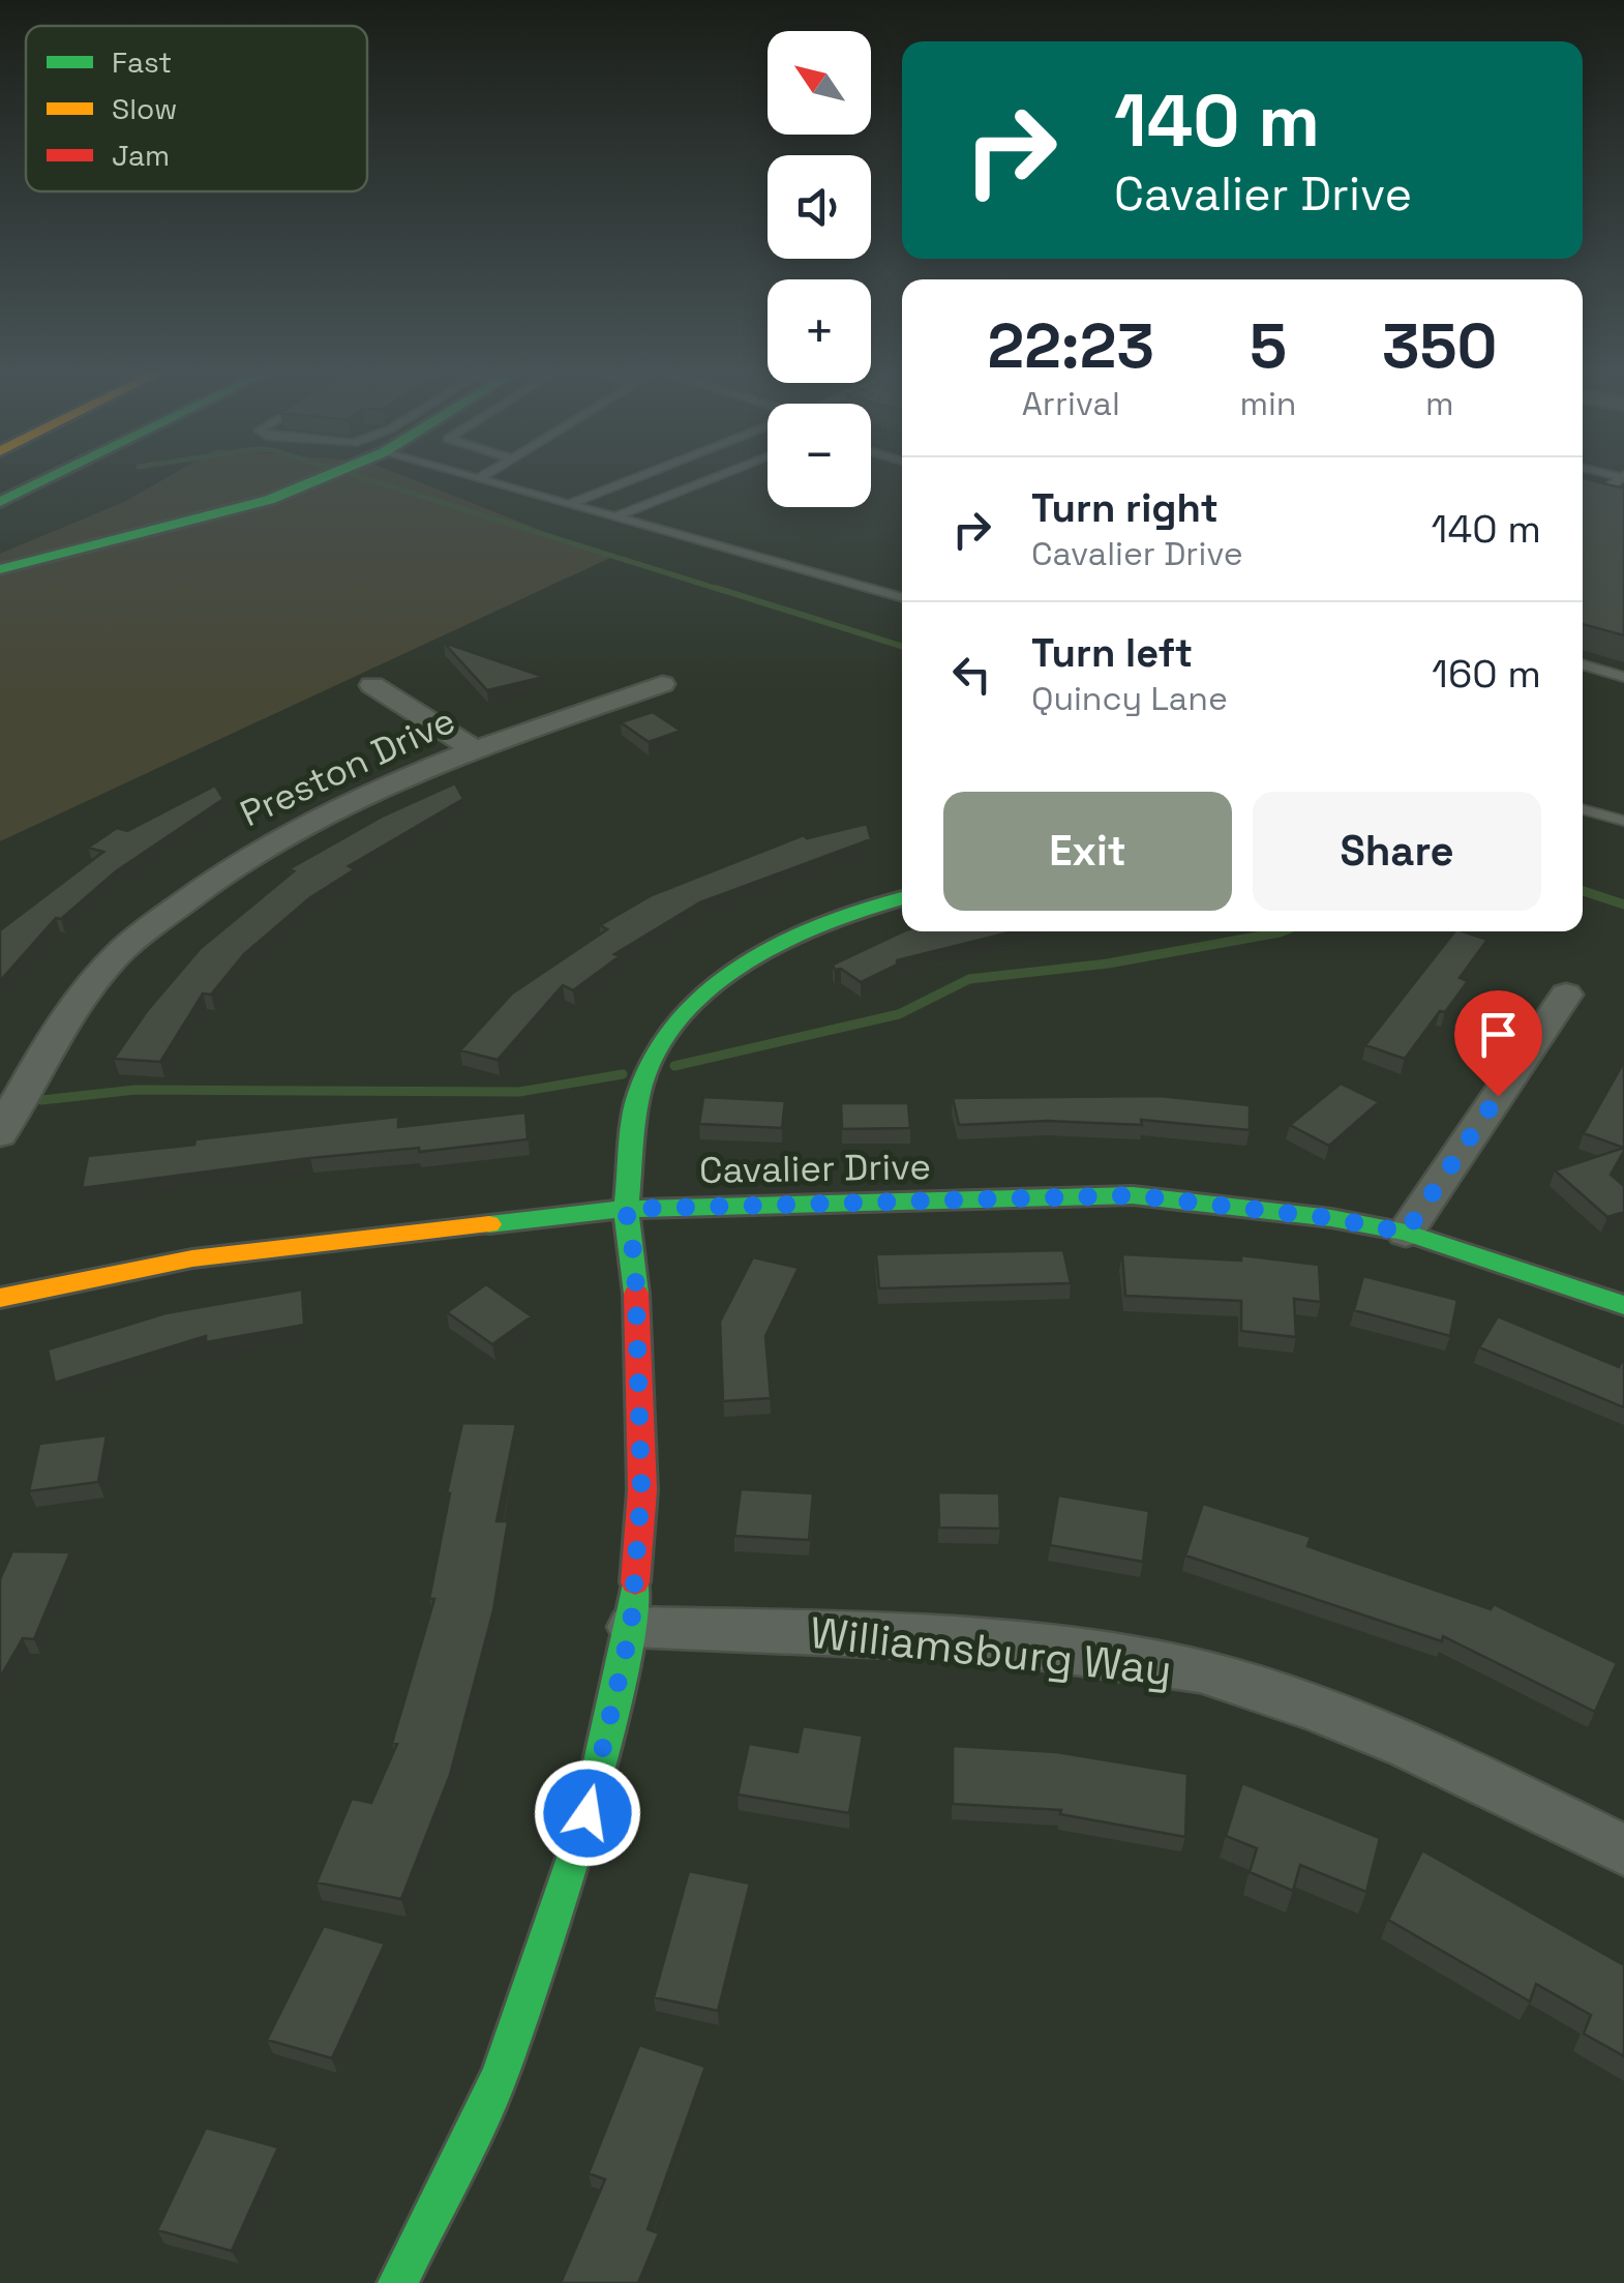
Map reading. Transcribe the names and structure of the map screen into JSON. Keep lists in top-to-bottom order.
{
  "streets": {
    "main road": ["Cavalier Drive"],
    "street": ["Preston Drive", "Williamsburg Way"]
  },
  "legend": ["Fast", "Slow", "Jam"],
  "north": "top left",
  "page": {
    "map_buttons": ["+", "−"],
    "turn": ["140 m", "Cavalier Drive"],
    "eta": [
      "22:23",
      "Arrival",
      "5",
      "min",
      "350",
      "m"
    ],
    "list": [
      {
        "name": "Turn right",
        "note": "Cavalier Drive",
        "value": "140 m"
      },
      {
        "name": "Turn left",
        "note": "Quincy Lane",
        "value": "160 m"
      }
    ],
    "buttons": ["Exit", "Share"]
  }
}
